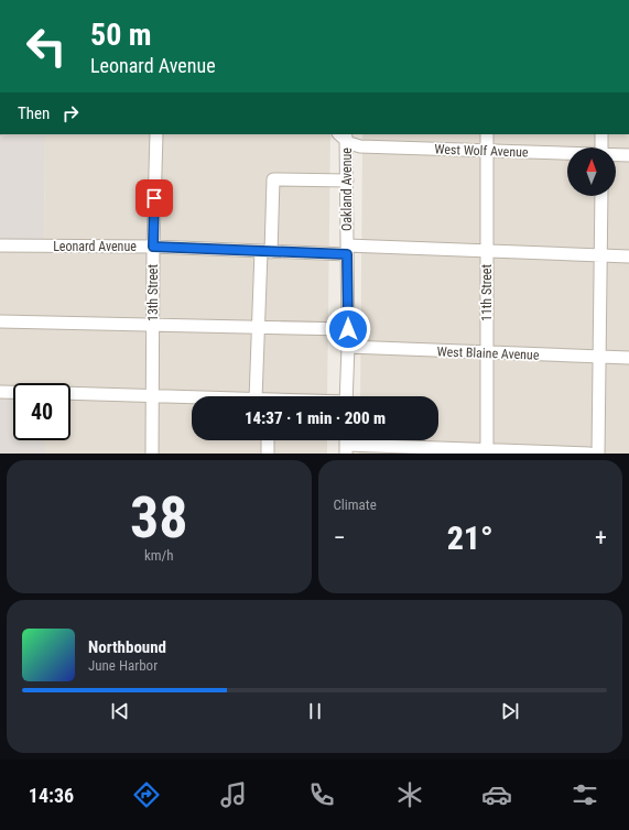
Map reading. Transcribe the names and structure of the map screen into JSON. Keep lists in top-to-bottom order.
{
  "streets": {
    "street": [
      "West Wolf Avenue",
      "Oakland Avenue",
      "Leonard Avenue",
      "13th Street",
      "11th Street",
      "West Blaine Avenue"
    ]
  },
  "crossings": [
    ["West Wolf Avenue", "Oakland Avenue"],
    ["West Wolf Avenue", "11th Street"],
    ["Oakland Avenue", "Leonard Avenue"],
    ["Oakland Avenue", "West Blaine Avenue"],
    ["Leonard Avenue", "13th Street"],
    ["Leonard Avenue", "11th Street"],
    ["11th Street", "West Blaine Avenue"]
  ],
  "north": "top",
  "page": {
    "turn": ["50 m", "Leonard Avenue"],
    "then": "Then",
    "limit": "40",
    "trip": "14:37 · 1 min · 200 m",
    "tile": [
      ["38", "km/h"],
      "Climate"
    ],
    "heat": ["−", "21°", "+"],
    "song": ["Northbound", "June Harbor"],
    "tabs": "14:36"
  }
}
